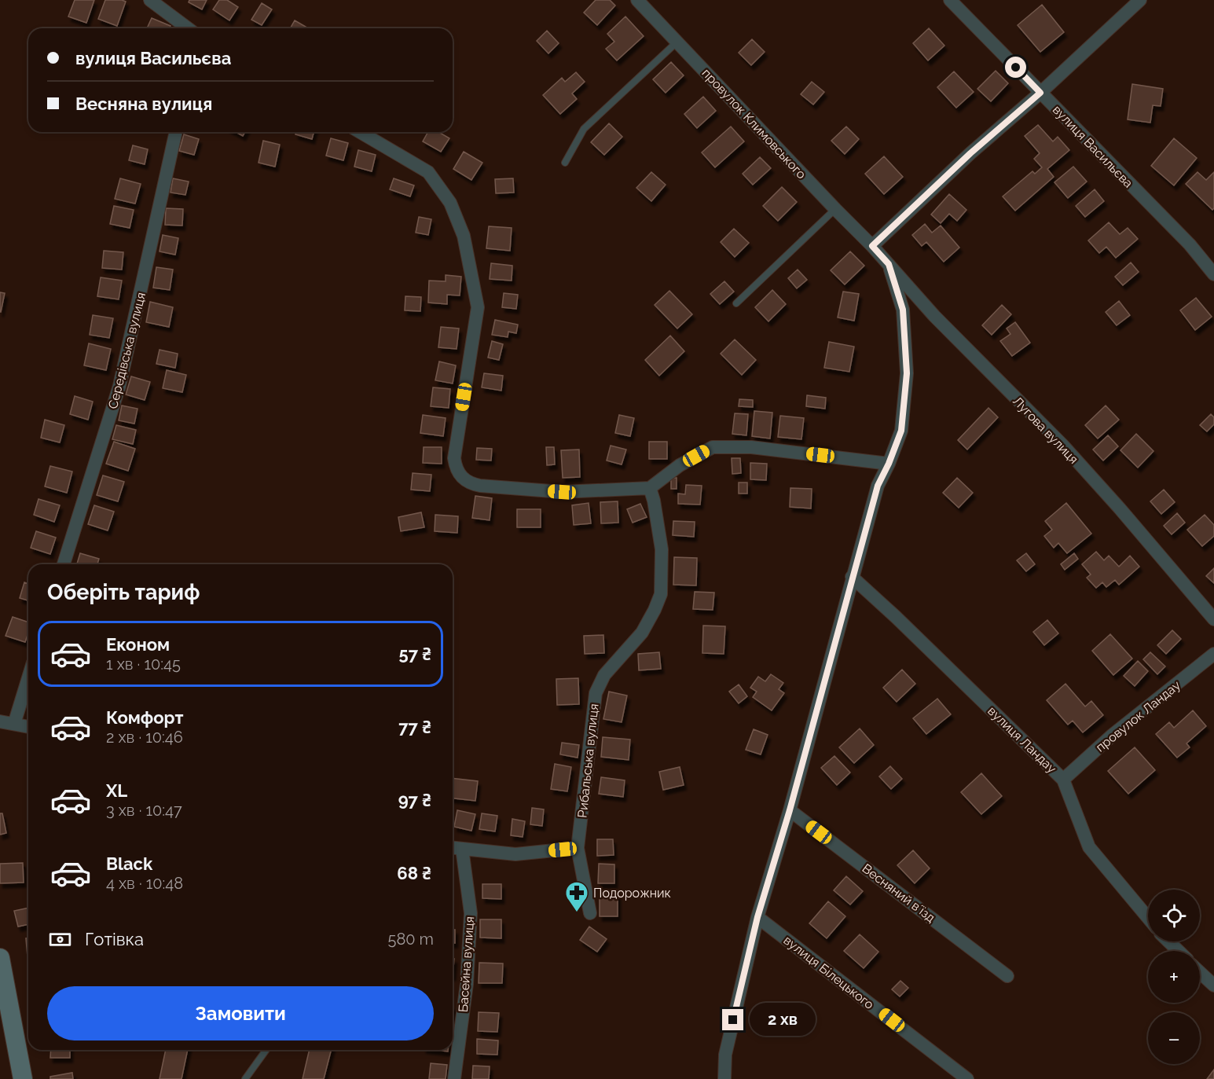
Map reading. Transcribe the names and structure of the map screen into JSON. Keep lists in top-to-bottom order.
{
  "streets": {
    "street": [
      "провулок Климовського",
      "вулиця Васильєва",
      "Середівська вулиця",
      "Лугова вулиця",
      "провулок Ландау",
      "вулиця Ландау",
      "Рибальська вулиця",
      "Весняний вʼїзд",
      "Басейна вулиця",
      "вулиця Білецького"
    ]
  },
  "crossings": [
    ["провулок Климовського", "Лугова вулиця"],
    ["провулок Ландау", "вулиця Ландау"]
  ],
  "places": {
    "pharmacy": ["Подорожник"]
  },
  "page": {
    "banner": ["вулиця Васильєва", "Весняна вулиця"],
    "heading": "Оберіть тариф",
    "list": [
      {
        "name": "Економ",
        "note": "1 хв · 10:45",
        "value": "57 ₴"
      },
      {
        "name": "Комфорт",
        "note": "2 хв · 10:46",
        "value": "77 ₴"
      },
      {
        "name": "XL",
        "note": "3 хв · 10:47",
        "value": "97 ₴"
      },
      {
        "name": "Black",
        "note": "4 хв · 10:48",
        "value": "68 ₴"
      }
    ],
    "map_buttons": ["+", "−"],
    "pay": ["Готівка", "580 m"],
    "buttons": "Замовити",
    "bubble": "2 хв"
  }
}
